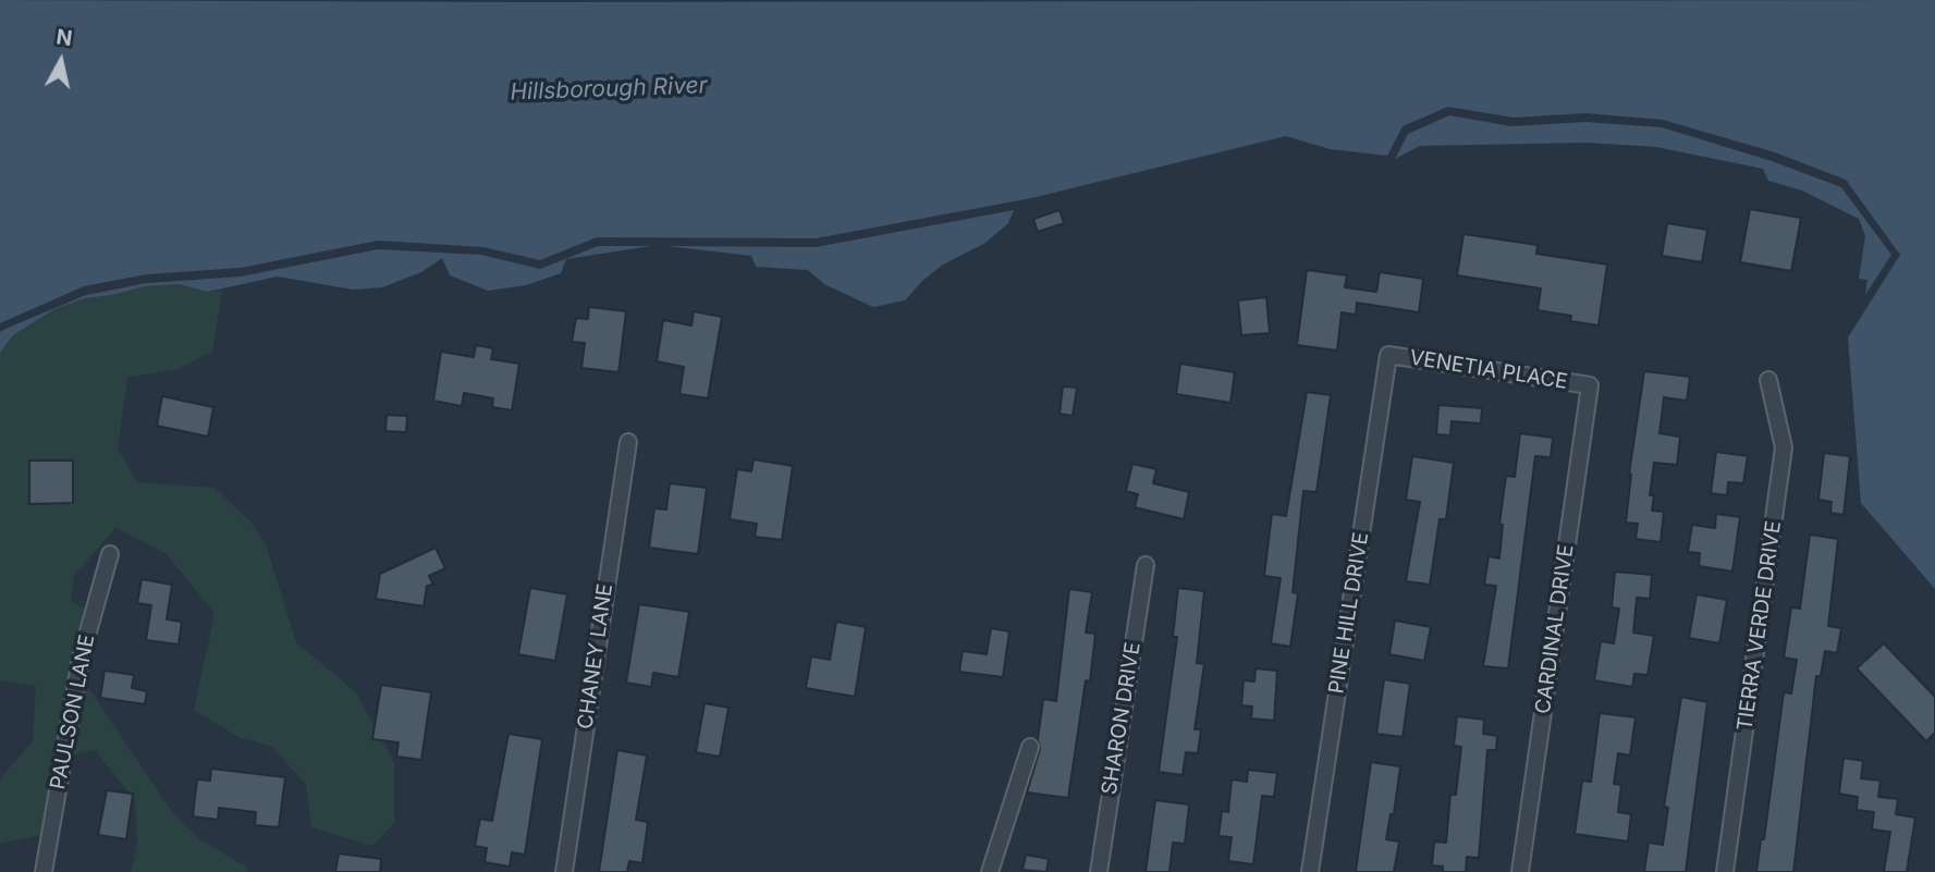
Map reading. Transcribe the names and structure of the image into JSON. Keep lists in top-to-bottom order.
{
  "streets": {
    "street": [
      "VENETIA PLACE",
      "PINE HILL DRIVE",
      "TIERRA VERDE DRIVE",
      "CARDINAL DRIVE",
      "CHANEY LANE",
      "PAULSON LANE",
      "SHARON DRIVE"
    ]
  },
  "crossings": [
    ["VENETIA PLACE", "PINE HILL DRIVE"],
    ["VENETIA PLACE", "CARDINAL DRIVE"]
  ],
  "water": ["Hillsborough River"],
  "north": "top"
}
